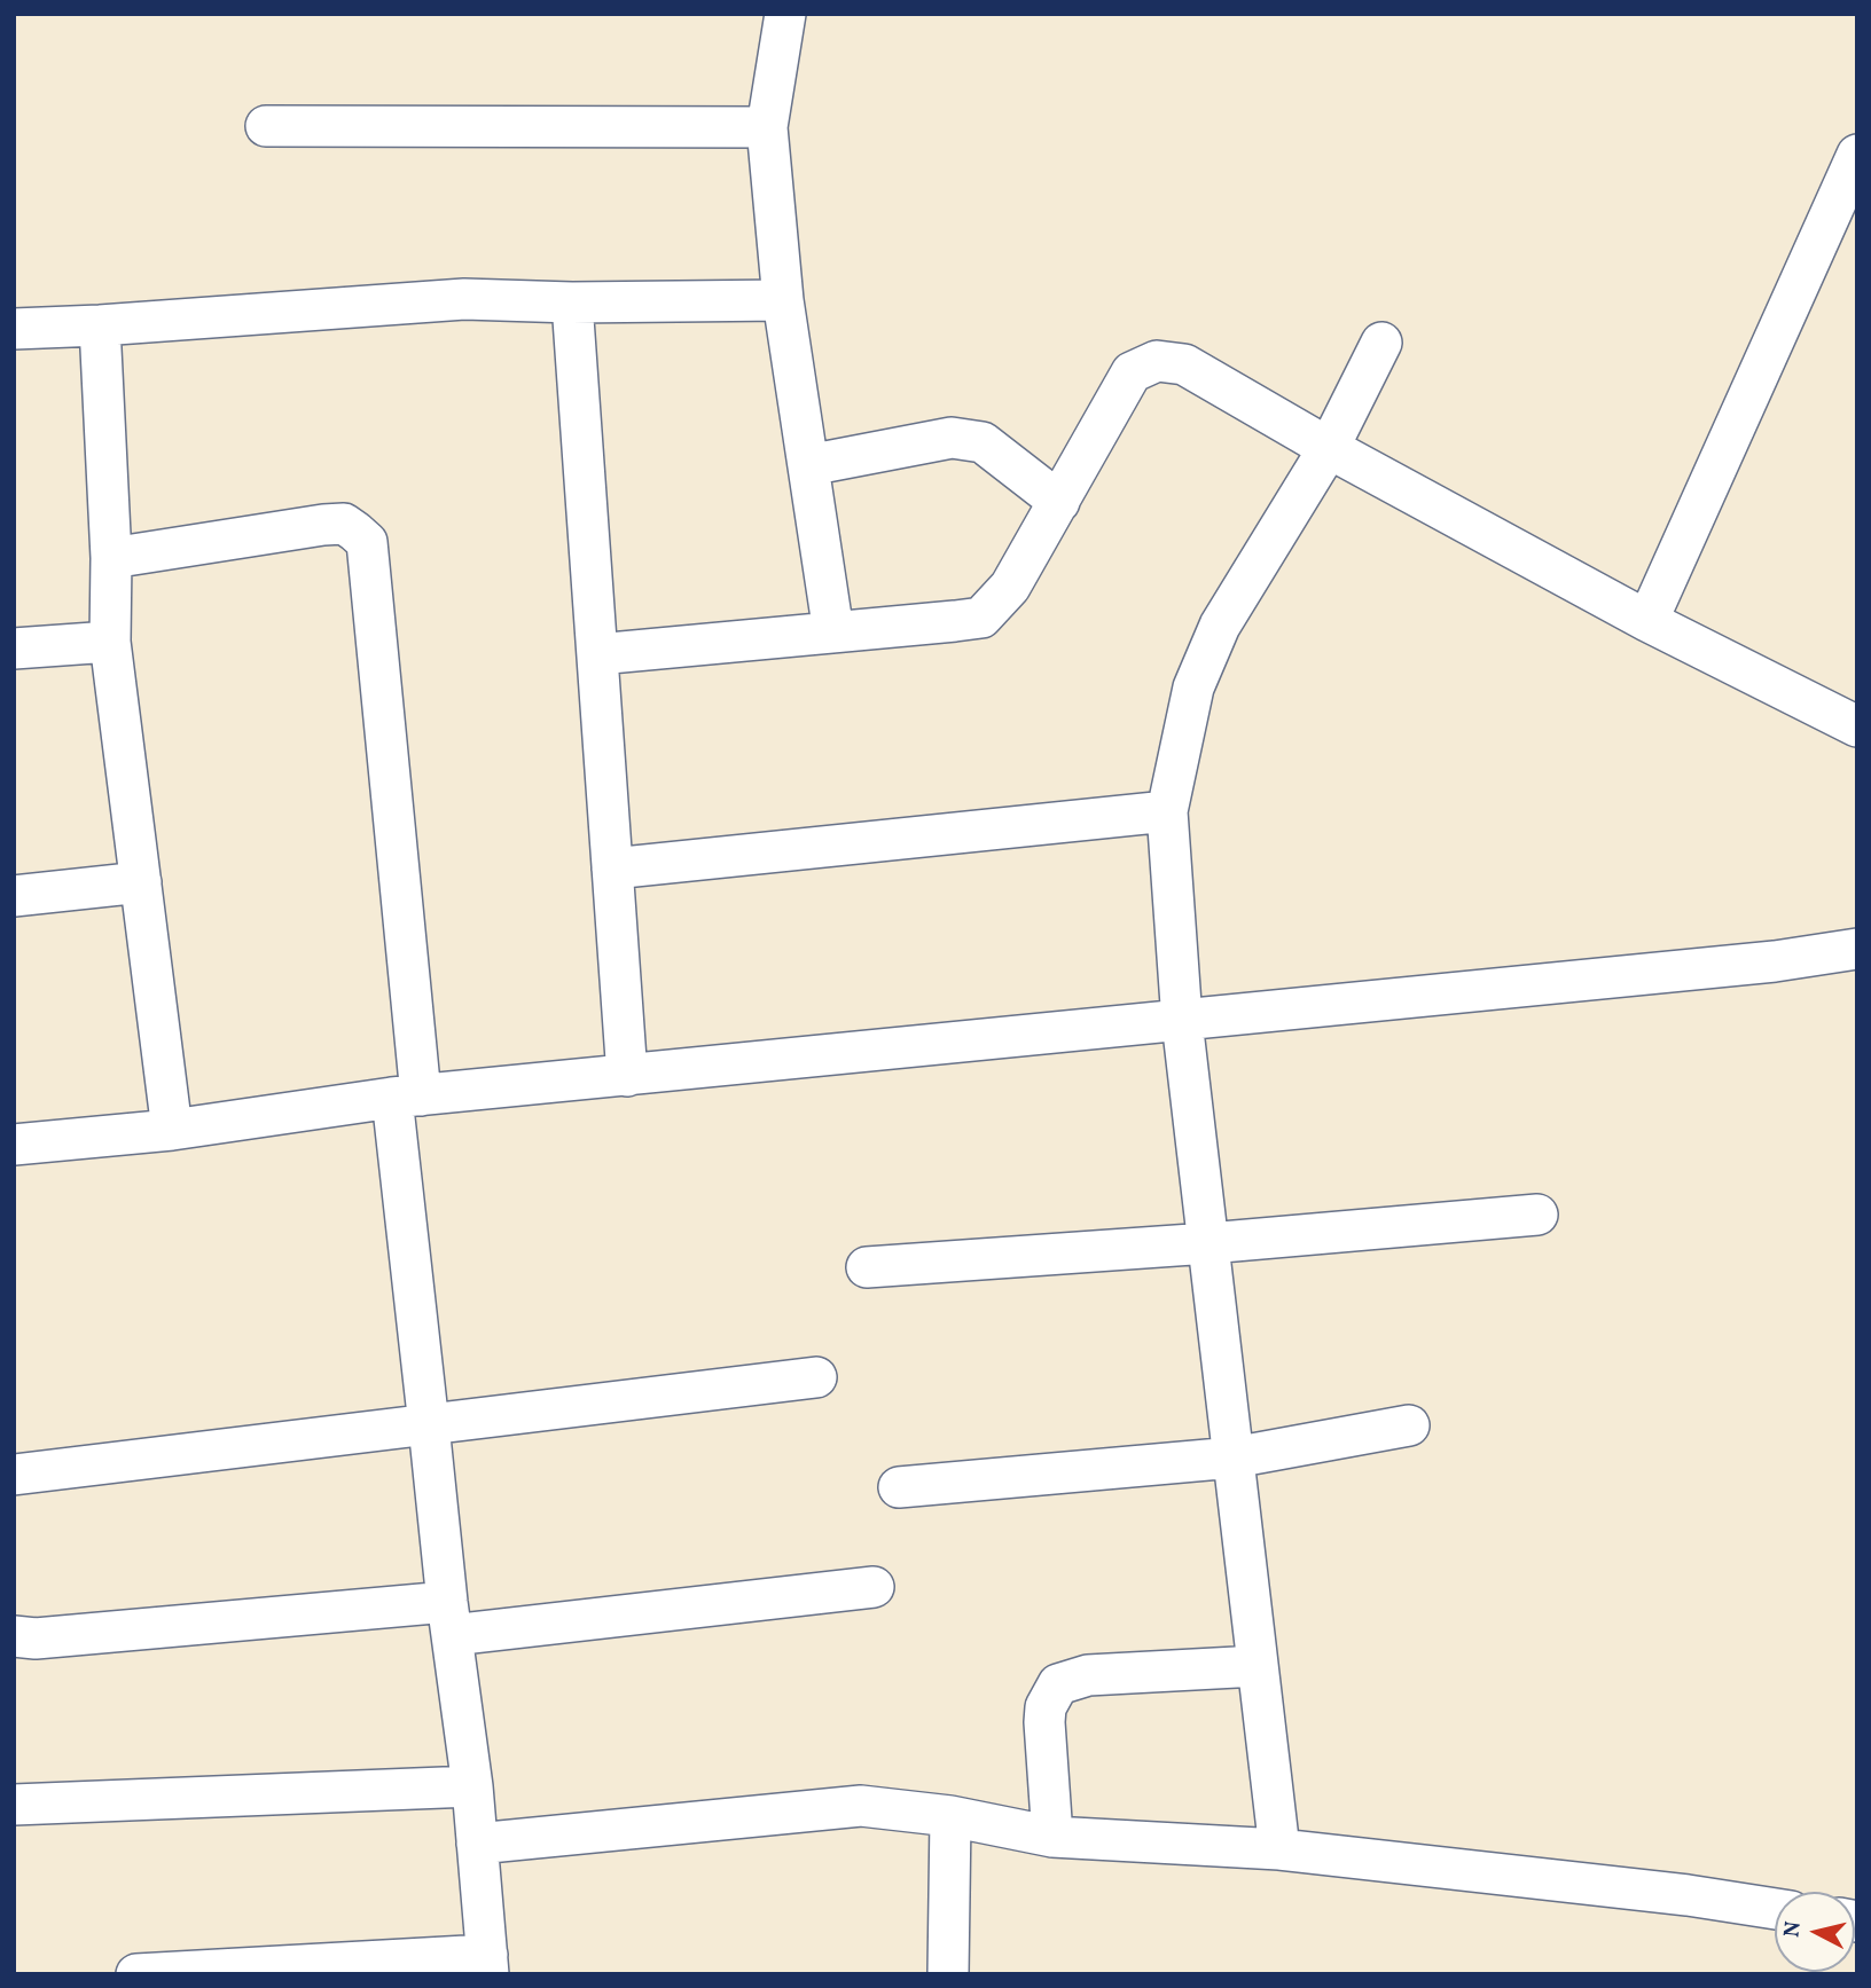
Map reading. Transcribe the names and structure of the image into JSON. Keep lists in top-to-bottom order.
{
  "north": "left"
}
